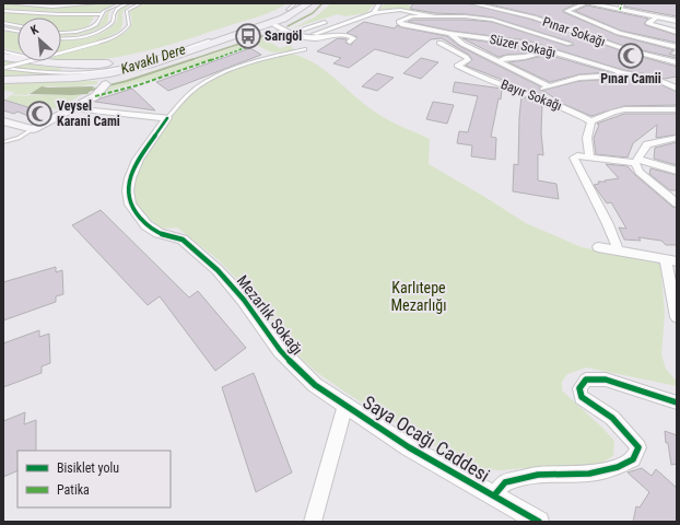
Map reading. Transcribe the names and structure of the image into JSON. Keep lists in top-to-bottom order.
{
  "streets": {
    "street": [
      "Pınar Sokağı",
      "Süzer Sokağı",
      "Bayır Sokağı",
      "Mezarlık Sokağı",
      "Saya Ocağı Caddesi"
    ]
  },
  "crossings": [
    ["Mezarlık Sokağı", "Saya Ocağı Caddesi"]
  ],
  "water": ["Kavaklı Dere"],
  "parks": ["Karlıtepe Mezarlığı"],
  "places": {
    "bus stop": ["Sarıgöl"],
    "mosque": ["Pınar Camii", "Veysel Karani Cami"]
  },
  "legend": ["Bisiklet yolu", "Patika"],
  "north": "top left"
}
